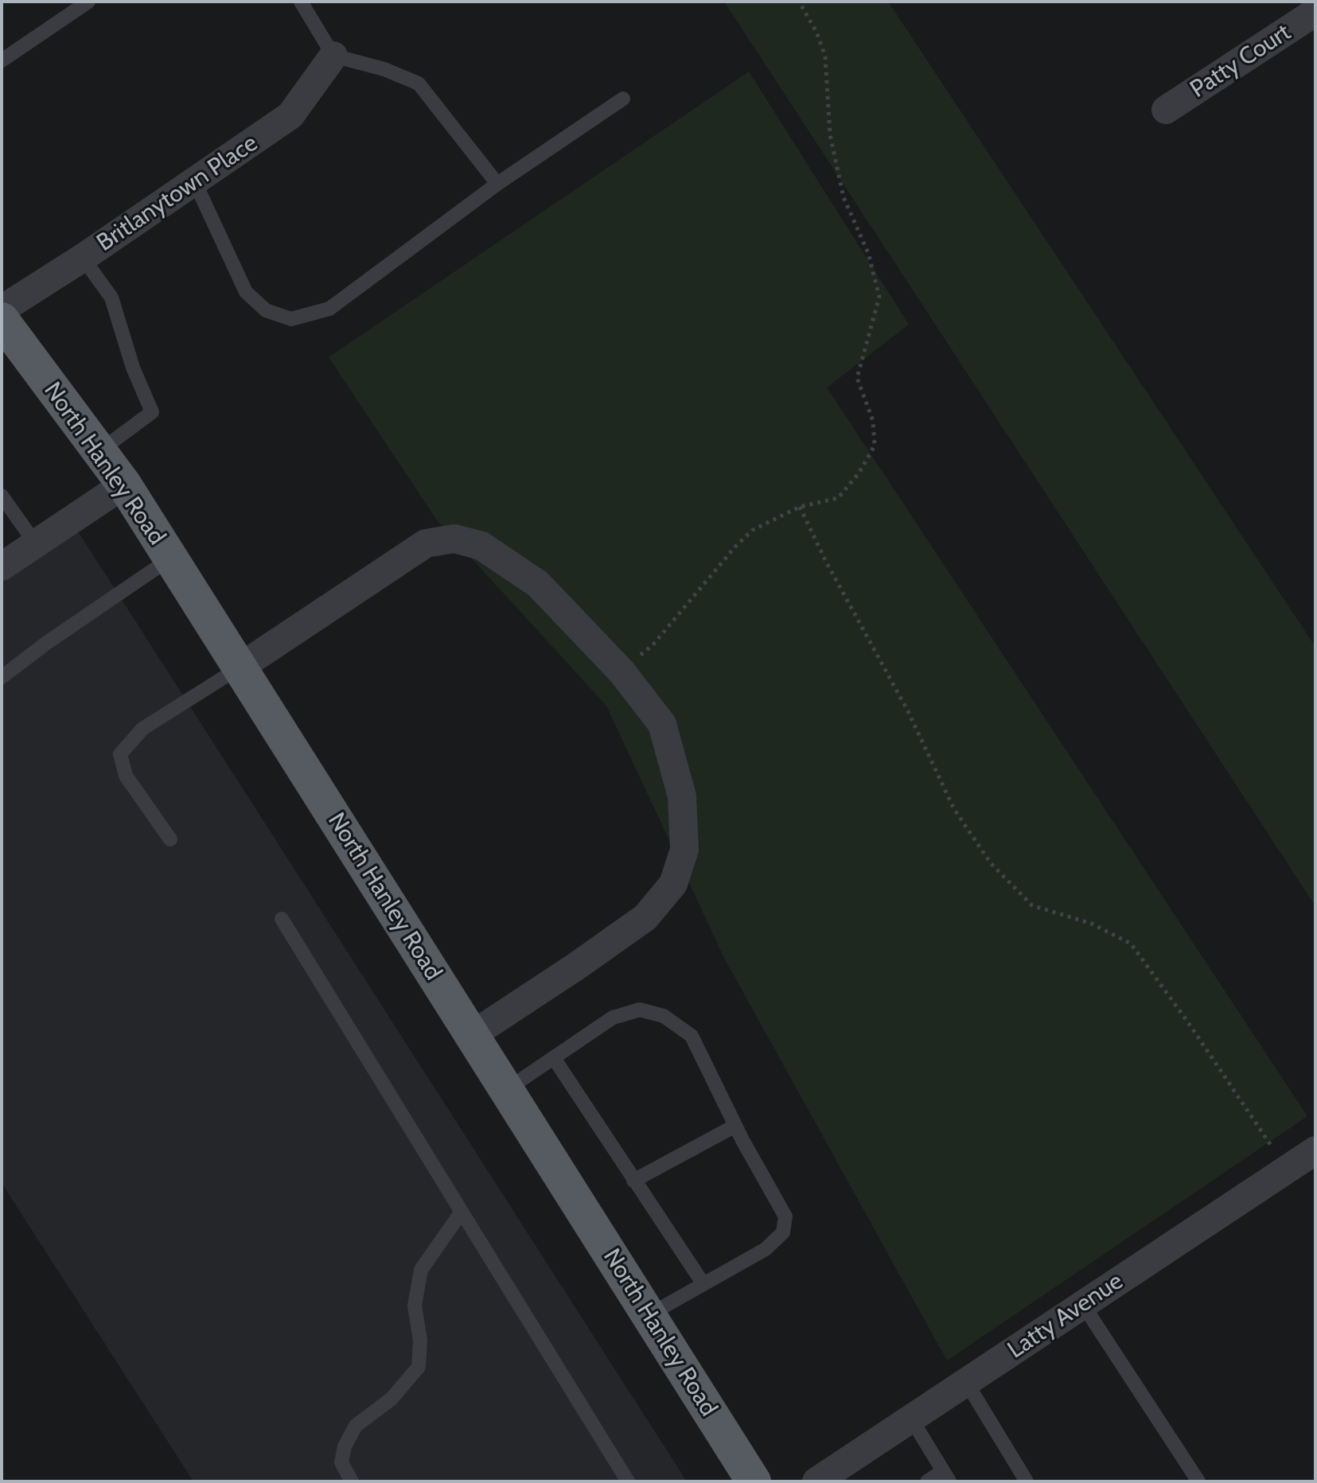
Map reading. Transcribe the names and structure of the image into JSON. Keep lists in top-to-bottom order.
{
  "streets": {
    "main road": ["North Hanley Road"],
    "street": ["Patty Court", "Britlanytown Place", "Latty Avenue"]
  }
}
